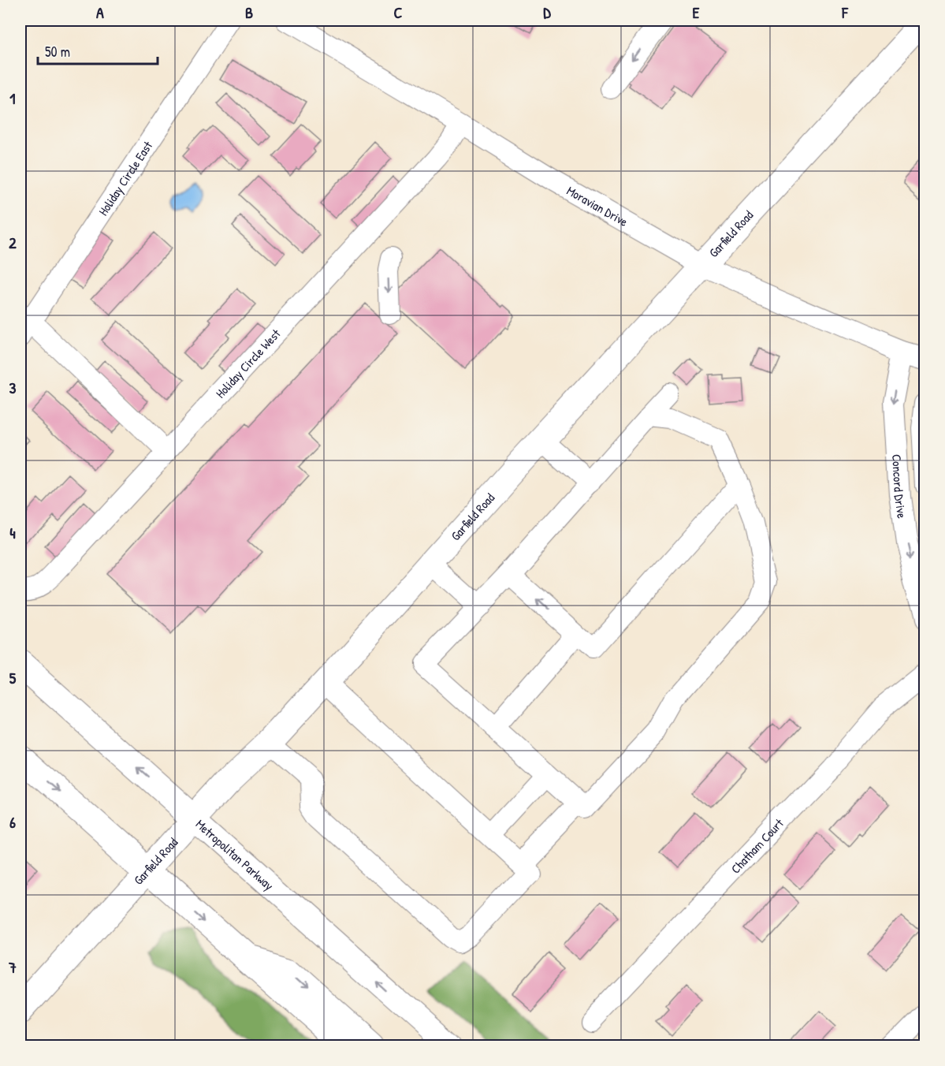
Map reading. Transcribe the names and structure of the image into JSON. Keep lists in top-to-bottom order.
{
  "streets": {
    "main road": ["Garfield Road", "Metropolitan Parkway"],
    "street": [
      "Holiday Circle East",
      "Moravian Drive",
      "Holiday Circle West",
      "Concord Drive",
      "Chatham Court"
    ]
  },
  "crossings": [
    ["Moravian Drive", "Garfield Road"],
    ["Moravian Drive", "Holiday Circle West"],
    ["Moravian Drive", "Concord Drive"],
    ["Garfield Road", "Metropolitan Parkway"]
  ],
  "scale_bar": "50 m",
  "grid": {
    "columns": [
      "A",
      "B",
      "C",
      "D",
      "E",
      "F"
    ],
    "rows": [
      "1",
      "2",
      "3",
      "4",
      "5",
      "6",
      "7"
    ]
  }
}
